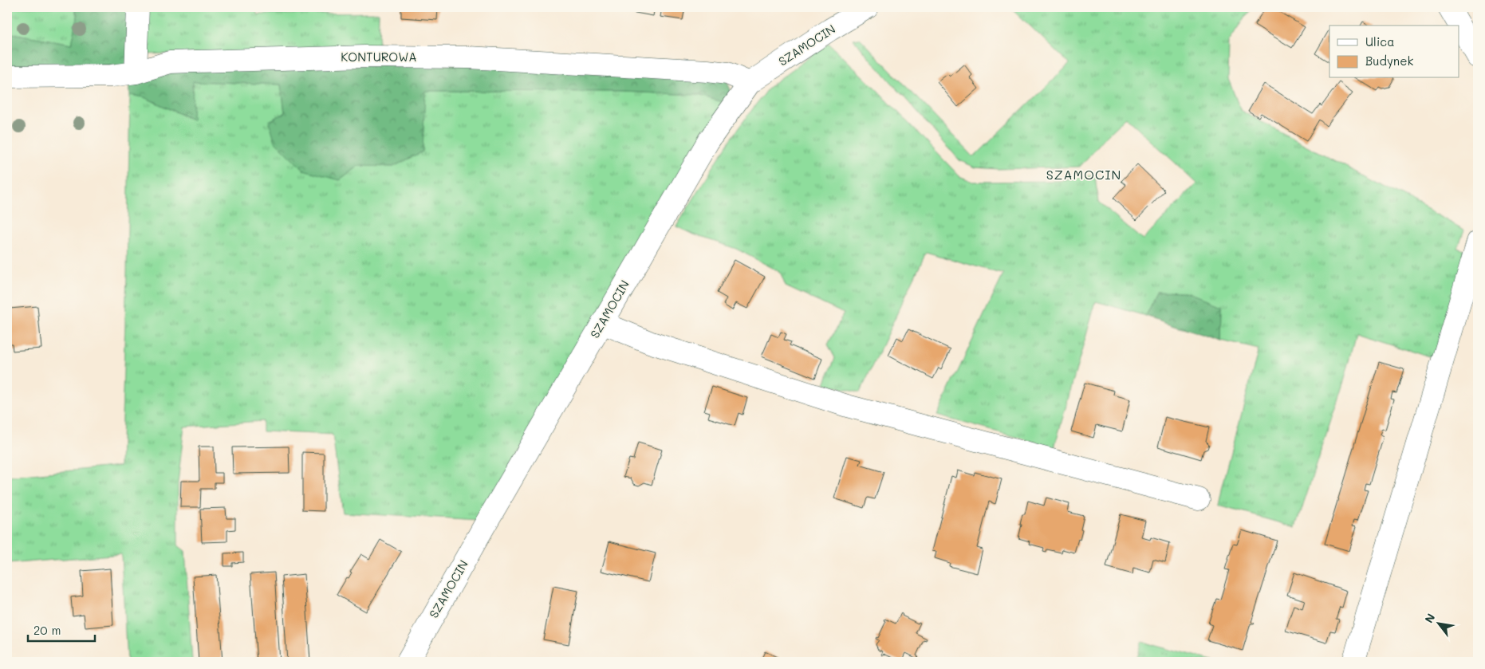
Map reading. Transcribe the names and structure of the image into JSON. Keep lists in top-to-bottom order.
{
  "streets": {
    "street": ["SZAMOCIN", "KONTUROWA"]
  },
  "crossings": [
    ["SZAMOCIN", "KONTUROWA"]
  ],
  "districts": ["SZAMOCIN"],
  "legend": ["Ulica", "Budynek"],
  "scale_bar": "20 m",
  "north": "top left"
}
